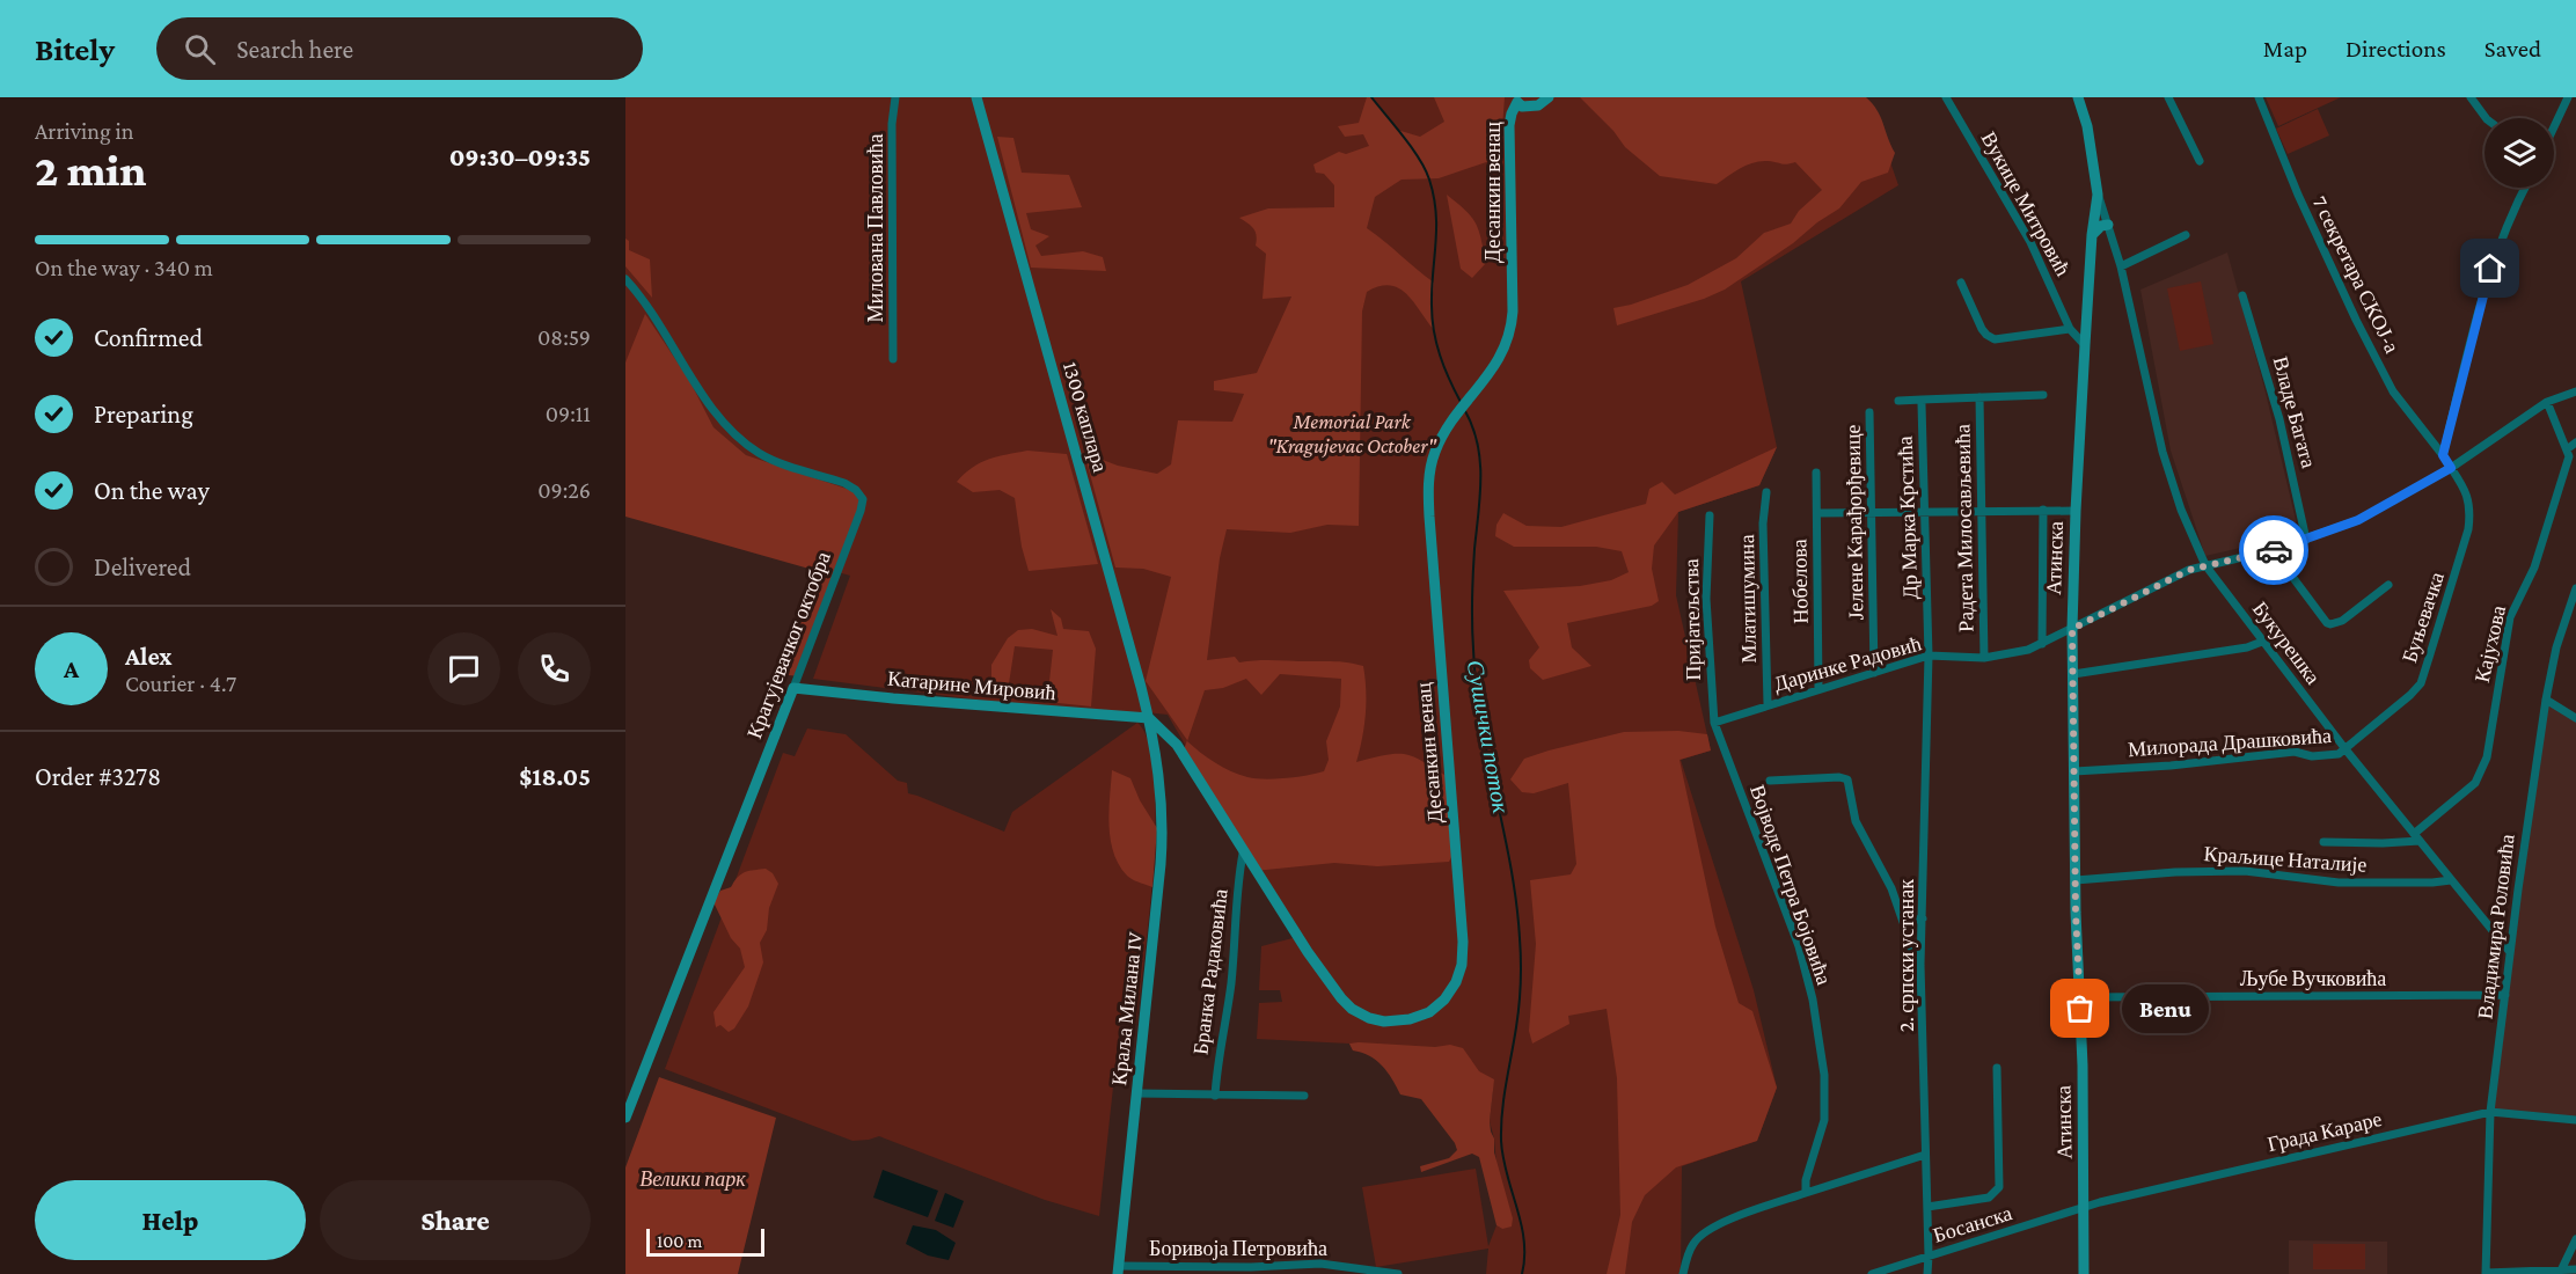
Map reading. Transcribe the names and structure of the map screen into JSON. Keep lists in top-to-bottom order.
{
  "streets": {
    "street": [
      "Десанкин венац",
      "Вукице Митровић",
      "Милована Павловића",
      "7 секретара СКОЈ-а",
      "Владе Багата",
      "1300 каплара",
      "Др Марка Крстића",
      "Јелене Карађорђевице",
      "Радета Милосављевића",
      "Атинска",
      "Нобелова",
      "Млатишумина",
      "Буњевачка",
      "Пријатељства",
      "Букурешка",
      "Кајухова",
      "Крагујевачког октобра",
      "Даринке Радовић",
      "Катарине Мировић",
      "Милорада Драшковића",
      "Краљице Наталије",
      "Војводе Петра Бојовића",
      "Владимира Роловића",
      "2. српски устанак",
      "Бранка Радаковића",
      "Љубе Вучковића",
      "Краља Милана IV",
      "Града Караре",
      "Босанска",
      "Боривоја Петровића"
    ]
  },
  "crossings": [
    ["Десанкин венац", "1300 каплара"],
    ["Десанкин венац", "Катарине Мировић"],
    ["Десанкин венац", "Бранка Радаковића"],
    ["Вукице Митровић", "Атинска"],
    ["7 секретара СКОЈ-а", "Буњевачка"],
    ["7 секретара СКОЈ-а", "Даринке Радовић"],
    ["Владе Багата", "Даринке Радовић"],
    ["1300 каплара", "Катарине Мировић"],
    ["1300 каплара", "Краља Милана IV"],
    ["Др Марка Крстића", "Даринке Радовић"],
    ["Др Марка Крстића", "2. српски устанак"],
    ["Јелене Карађорђевице", "Даринке Радовић"],
    ["Радета Милосављевића", "Даринке Радовић"],
    ["Атинска", "Букурешка"],
    ["Атинска", "Даринке Радовић"],
    ["Атинска", "Милорада Драшковића"],
    ["Атинска", "Краљице Наталије"],
    ["Атинска", "Љубе Вучковића"],
    ["Атинска", "Града Караре"],
    ["Атинска", "Босанска"],
    ["Нобелова", "Даринке Радовић"],
    ["Млатишумина", "Даринке Радовић"],
    ["Буњевачка", "Букурешка"],
    ["Буњевачка", "Даринке Радовић"],
    ["Буњевачка", "Милорада Драшковића"],
    ["Пријатељства", "Даринке Радовић"],
    ["Пријатељства", "Војводе Петра Бојовића"],
    ["Букурешка", "Кајухова"],
    ["Букурешка", "Даринке Радовић"],
    ["Букурешка", "Милорада Драшковића"],
    ["Букурешка", "Краљице Наталије"],
    ["Букурешка", "Владимира Роловића"],
    ["Крагујевачког октобра", "Катарине Мировић"],
    ["Даринке Радовић", "Војводе Петра Бојовића"],
    ["Даринке Радовић", "2. српски устанак"],
    ["Владимира Роловића", "Љубе Вучковића"],
    ["Владимира Роловића", "Града Караре"],
    ["2. српски устанак", "Босанска"],
    ["Краља Милана IV", "Боривоја Петровића"],
    ["Града Караре", "Босанска"]
  ],
  "water": ["Сушички поток"],
  "parks": ["Memorial Park \"Kragujevac October\"", "Велики парк"],
  "places": ["Benu"],
  "scale_bar": "100 m",
  "page": {
    "header": "Bitely",
    "search": "Search here",
    "nav": ["Map", "Directions", "Saved"],
    "heading": ["2 min", "Arriving in", "09:30–09:35"],
    "panel": [
      "Alex",
      "Courier · 4.7",
      "Order #3278",
      "$18.05"
    ],
    "bar": "On the way · 340 m",
    "list": [
      ["Confirmed", "08:59"],
      ["Preparing", "09:11"],
      ["On the way", "09:26"],
      "Delivered"
    ],
    "round": "A",
    "bubble": "Benu",
    "buttons": ["Help", "Share"],
    "scale": "100 m"
  }
}
